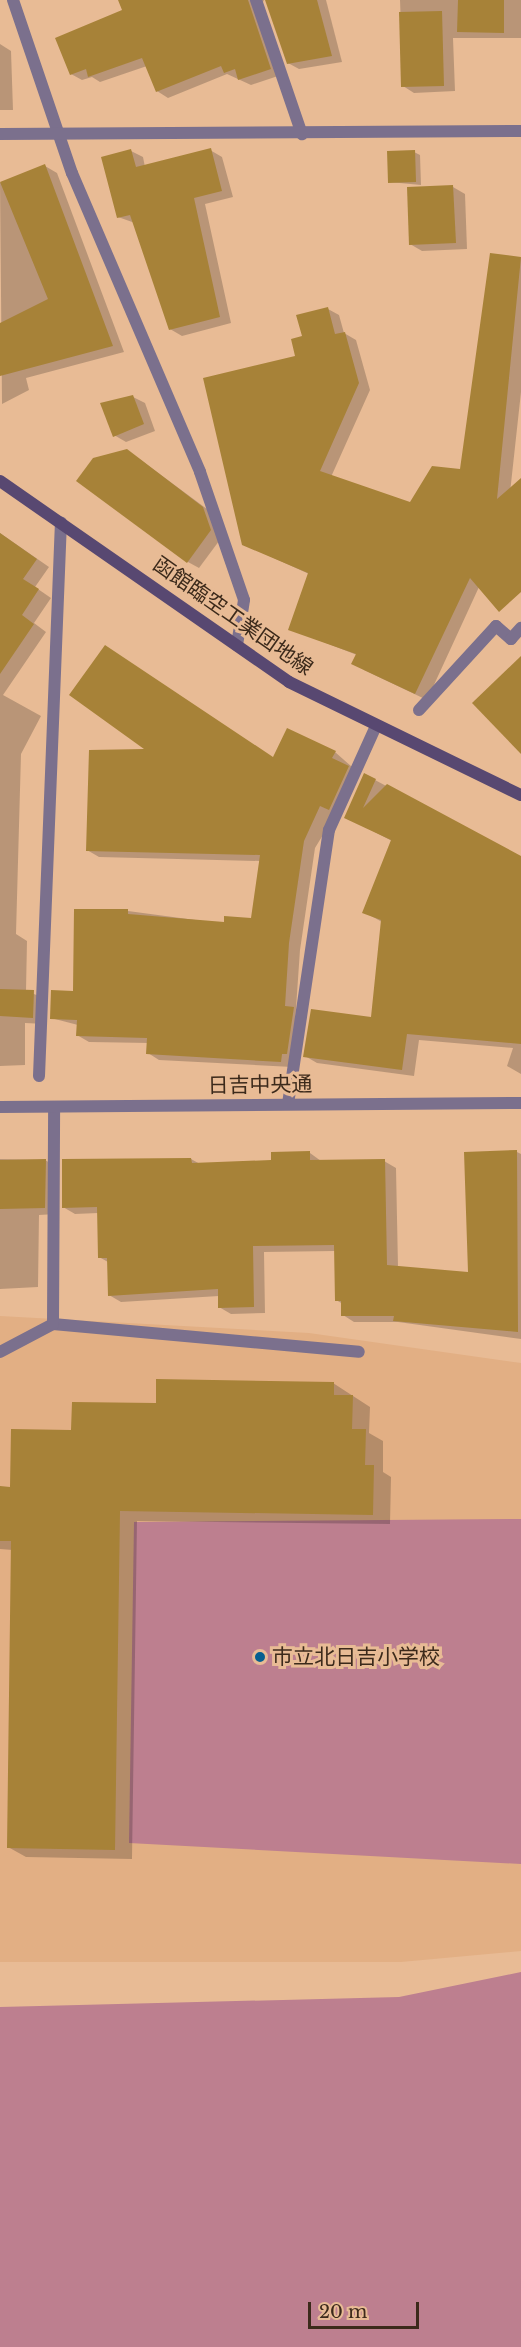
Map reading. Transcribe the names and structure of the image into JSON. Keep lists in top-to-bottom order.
{
  "streets": {
    "main road": ["函館臨空工業団地線"],
    "street": ["日吉中央通"]
  },
  "places": ["市立北日吉小学校"],
  "scale_bar": "20 m"
}
